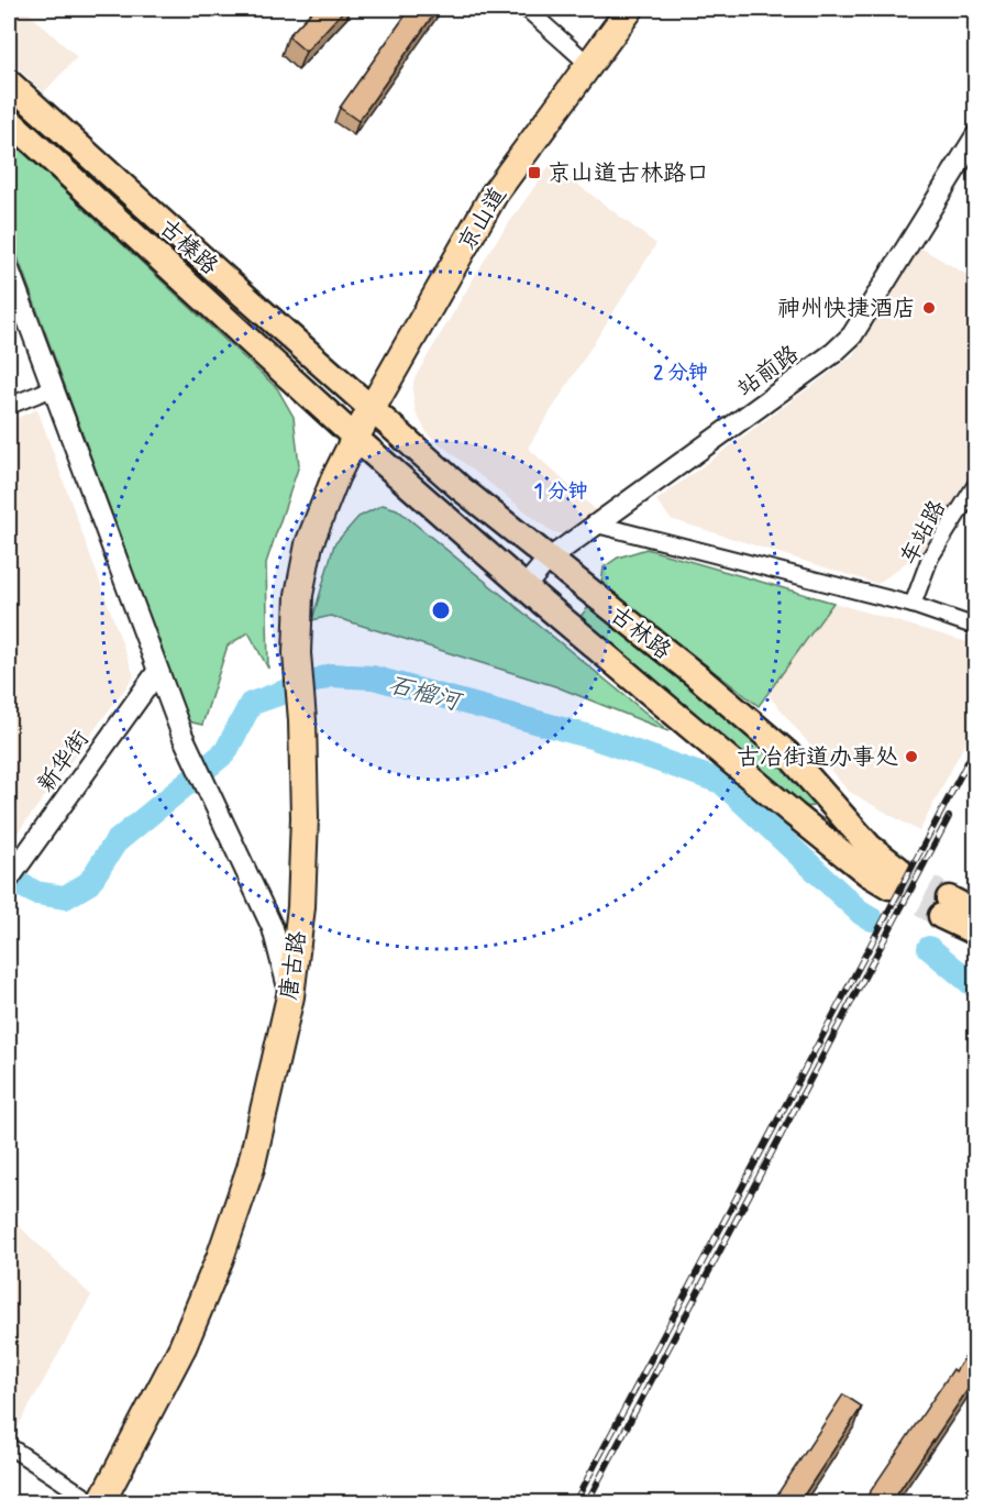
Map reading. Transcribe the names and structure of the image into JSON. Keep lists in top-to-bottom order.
{
  "streets": {
    "highway": ["京山道", "唐古路"],
    "main road": ["古榛路", "古林路"],
    "street": ["站前路", "车站路", "新华街"]
  },
  "crossings": [
    ["京山道", "古榛路"],
    ["京山道", "古林路"],
    ["京山道", "唐古路"],
    ["古榛路", "古林路"],
    ["古榛路", "唐古路"],
    ["站前路", "古林路"],
    ["古林路", "唐古路"]
  ],
  "water": ["石榴河"],
  "places": {
    "transit": ["京山道古林路口"],
    "other": ["神州快捷酒店", "古冶街道办事处"]
  },
  "rings": ["2 分钟", "1 分钟"]
}
